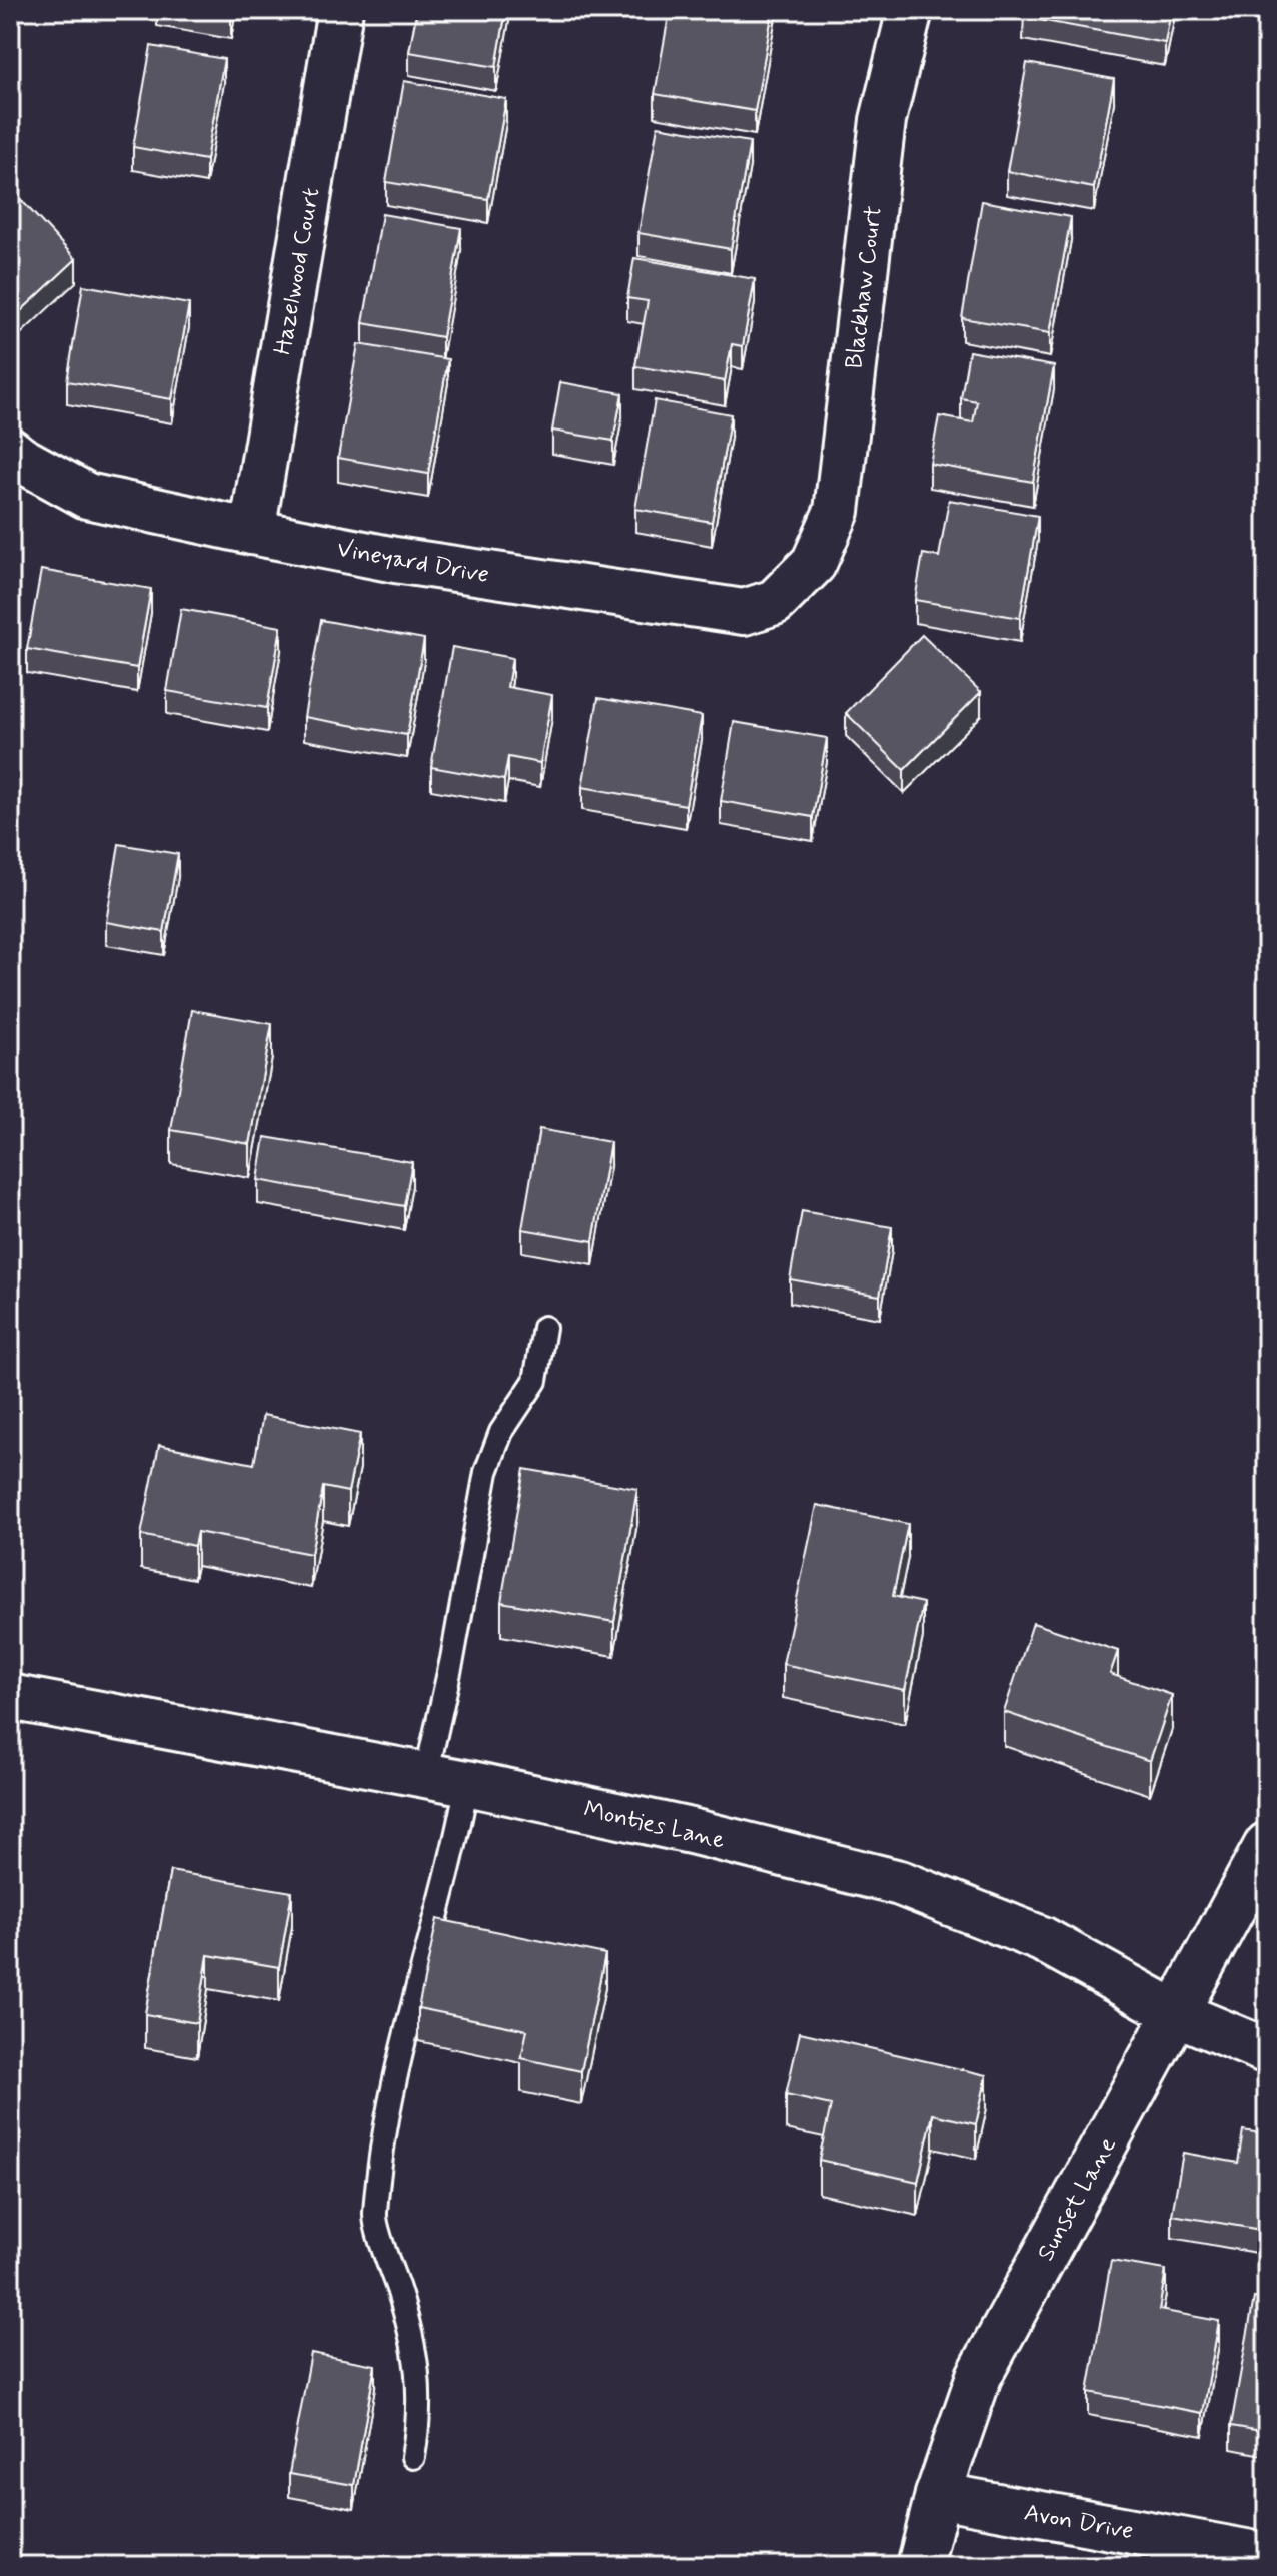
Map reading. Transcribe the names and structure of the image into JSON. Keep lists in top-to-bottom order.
{
  "streets": {
    "street": [
      "Hazelwood Court",
      "Blackhaw Court",
      "Vineyard Drive",
      "Monties Lane",
      "Sunset Lane",
      "Avon Drive"
    ]
  },
  "crossings": [
    ["Hazelwood Court", "Vineyard Drive"],
    ["Blackhaw Court", "Vineyard Drive"],
    ["Monties Lane", "Sunset Lane"],
    ["Sunset Lane", "Avon Drive"]
  ]
}
